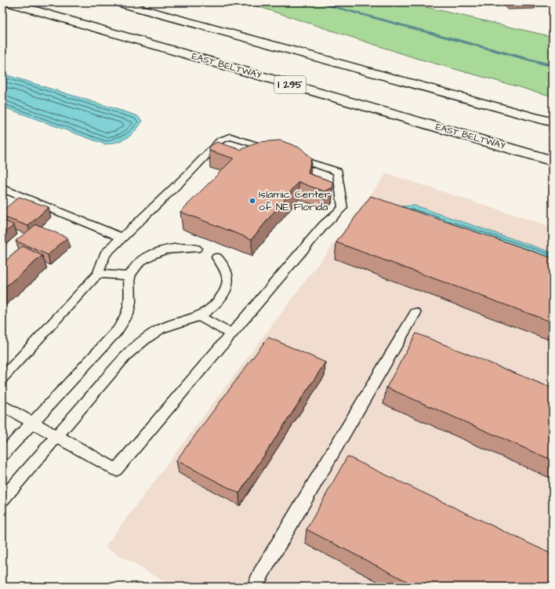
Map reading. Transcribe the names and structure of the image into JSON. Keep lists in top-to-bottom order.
{
  "streets": {
    "highway": ["EAST BELTWAY", "I 295"]
  },
  "places": ["Islamic Center of NE Florida"]
}
